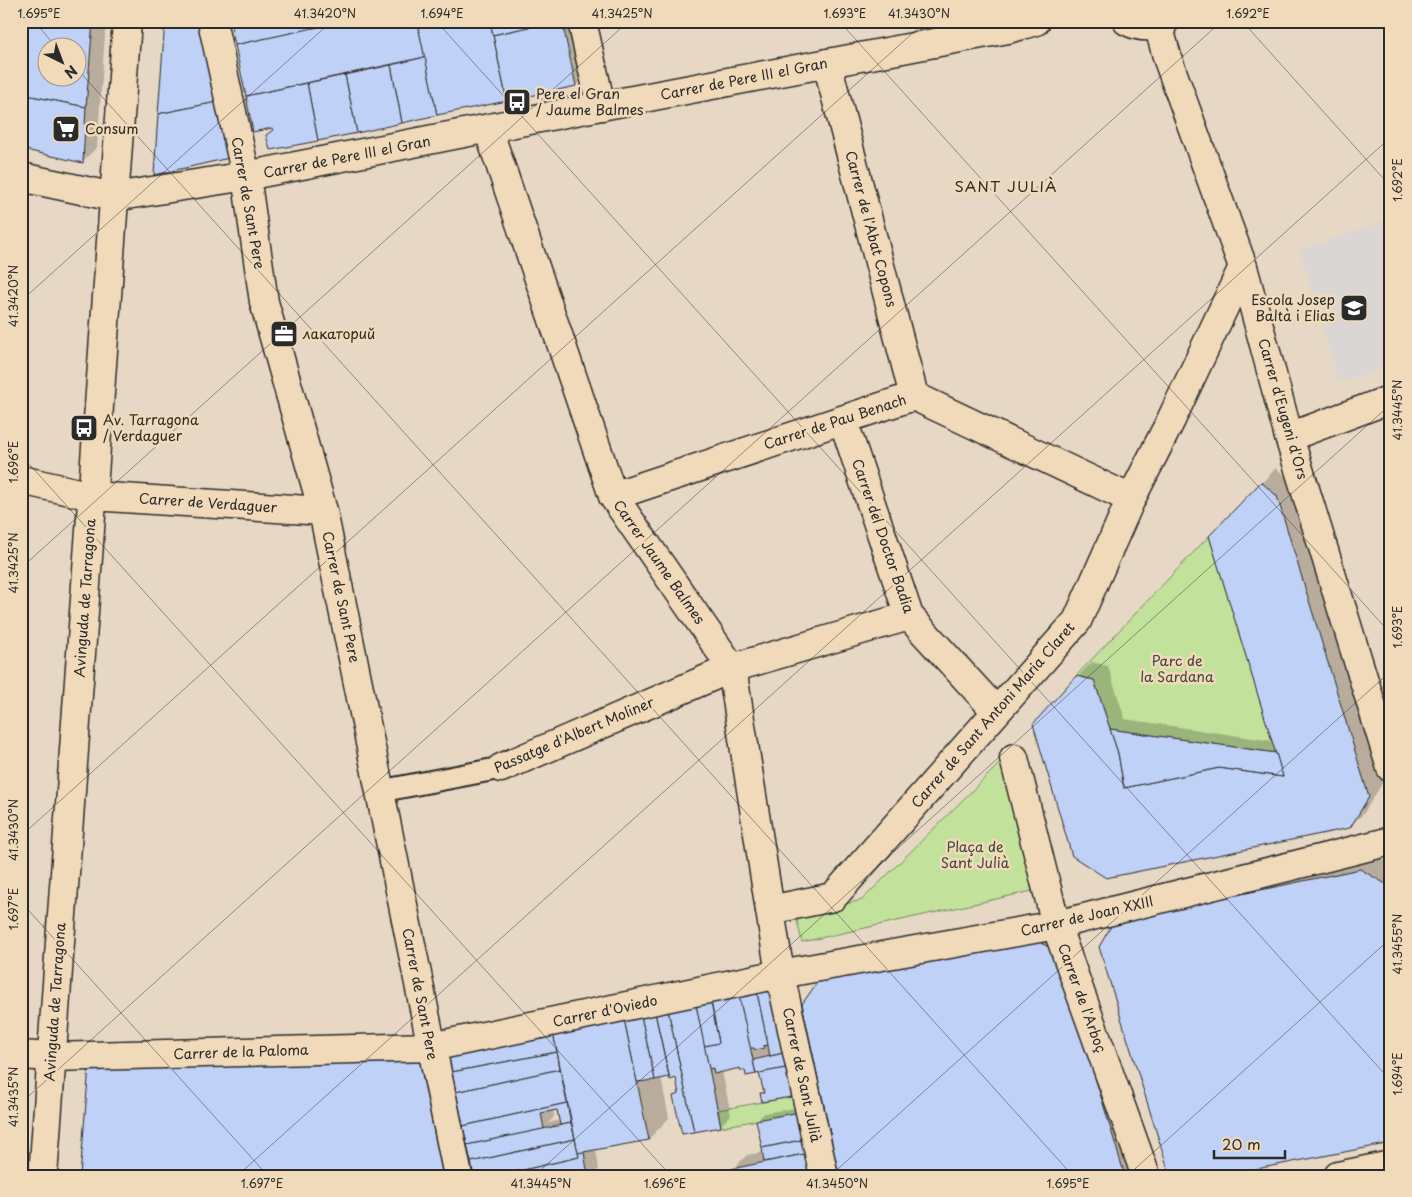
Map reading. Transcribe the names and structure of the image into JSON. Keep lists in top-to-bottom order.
{
  "streets": {
    "street": [
      "Carrer de Pere III el Gran",
      "Carrer de Sant Pere",
      "Carrer de l'Abat Copons",
      "Carrer d'Eugeni d'Ors",
      "Carrer de Pau Benach",
      "Carrer de Verdaguer",
      "Carrer del Doctor Badia",
      "Carrer Jaume Balmes",
      "Avinguda de Tarragona",
      "Carrer de Sant Antoni Maria Claret",
      "Passatge d'Albert Moliner",
      "Carrer de Joan XXIII",
      "Carrer de l'Arboç",
      "Carrer d'Oviedo",
      "Carrer de la Paloma",
      "Carrer de Sant Julià"
    ]
  },
  "crossings": [
    ["Carrer de Pere III el Gran", "Carrer de Sant Pere"],
    ["Carrer de Pere III el Gran", "Carrer de l'Abat Copons"],
    ["Carrer de Pere III el Gran", "Carrer Jaume Balmes"],
    ["Carrer de Pere III el Gran", "Avinguda de Tarragona"],
    ["Carrer de Sant Pere", "Carrer de Verdaguer"],
    ["Carrer de Sant Pere", "Passatge d'Albert Moliner"],
    ["Carrer de Sant Pere", "Carrer d'Oviedo"],
    ["Carrer de Sant Pere", "Carrer de la Paloma"],
    ["Carrer de l'Abat Copons", "Carrer de Pau Benach"],
    ["Carrer d'Eugeni d'Ors", "Carrer de Sant Antoni Maria Claret"],
    ["Carrer de Pau Benach", "Carrer del Doctor Badia"],
    ["Carrer de Pau Benach", "Carrer Jaume Balmes"],
    ["Carrer de Pau Benach", "Carrer de Sant Antoni Maria Claret"],
    ["Carrer de Verdaguer", "Avinguda de Tarragona"],
    ["Carrer del Doctor Badia", "Carrer de Sant Antoni Maria Claret"],
    ["Carrer del Doctor Badia", "Passatge d'Albert Moliner"],
    ["Carrer Jaume Balmes", "Carrer de Sant Antoni Maria Claret"],
    ["Carrer Jaume Balmes", "Passatge d'Albert Moliner"],
    ["Carrer Jaume Balmes", "Carrer de Joan XXIII"],
    ["Carrer Jaume Balmes", "Carrer d'Oviedo"],
    ["Carrer Jaume Balmes", "Carrer de Sant Julià"],
    ["Avinguda de Tarragona", "Carrer de la Paloma"],
    ["Carrer de Joan XXIII", "Carrer de l'Arboç"],
    ["Carrer de Joan XXIII", "Carrer d'Oviedo"],
    ["Carrer de Joan XXIII", "Carrer de Sant Julià"],
    ["Carrer d'Oviedo", "Carrer de la Paloma"],
    ["Carrer d'Oviedo", "Carrer de Sant Julià"]
  ],
  "districts": ["SANT JULIÀ"],
  "parks": ["Parc de la Sardana", "Plaça de Sant Julià"],
  "places": {
    "bus stop": ["Pere el Gran / Jaume Balmes", "Av. Tarragona / Verdaguer"],
    "supermarket": ["Consum"],
    "school or university": ["Escola Josep Baltà i Elias"],
    "office": ["лакаторий"]
  },
  "scale_bar": "20 m",
  "north": "bottom right",
  "coordinates": [
    "1.695°E",
    "41.3420°N",
    "1.694°E",
    "41.3425°N",
    "1.693°E",
    "41.3430°N",
    "1.692°E",
    "41.3445°N",
    "1.696°E",
    "1.697°E",
    "41.3455°N",
    "41.3435°N",
    "41.3450°N"
  ]
}
